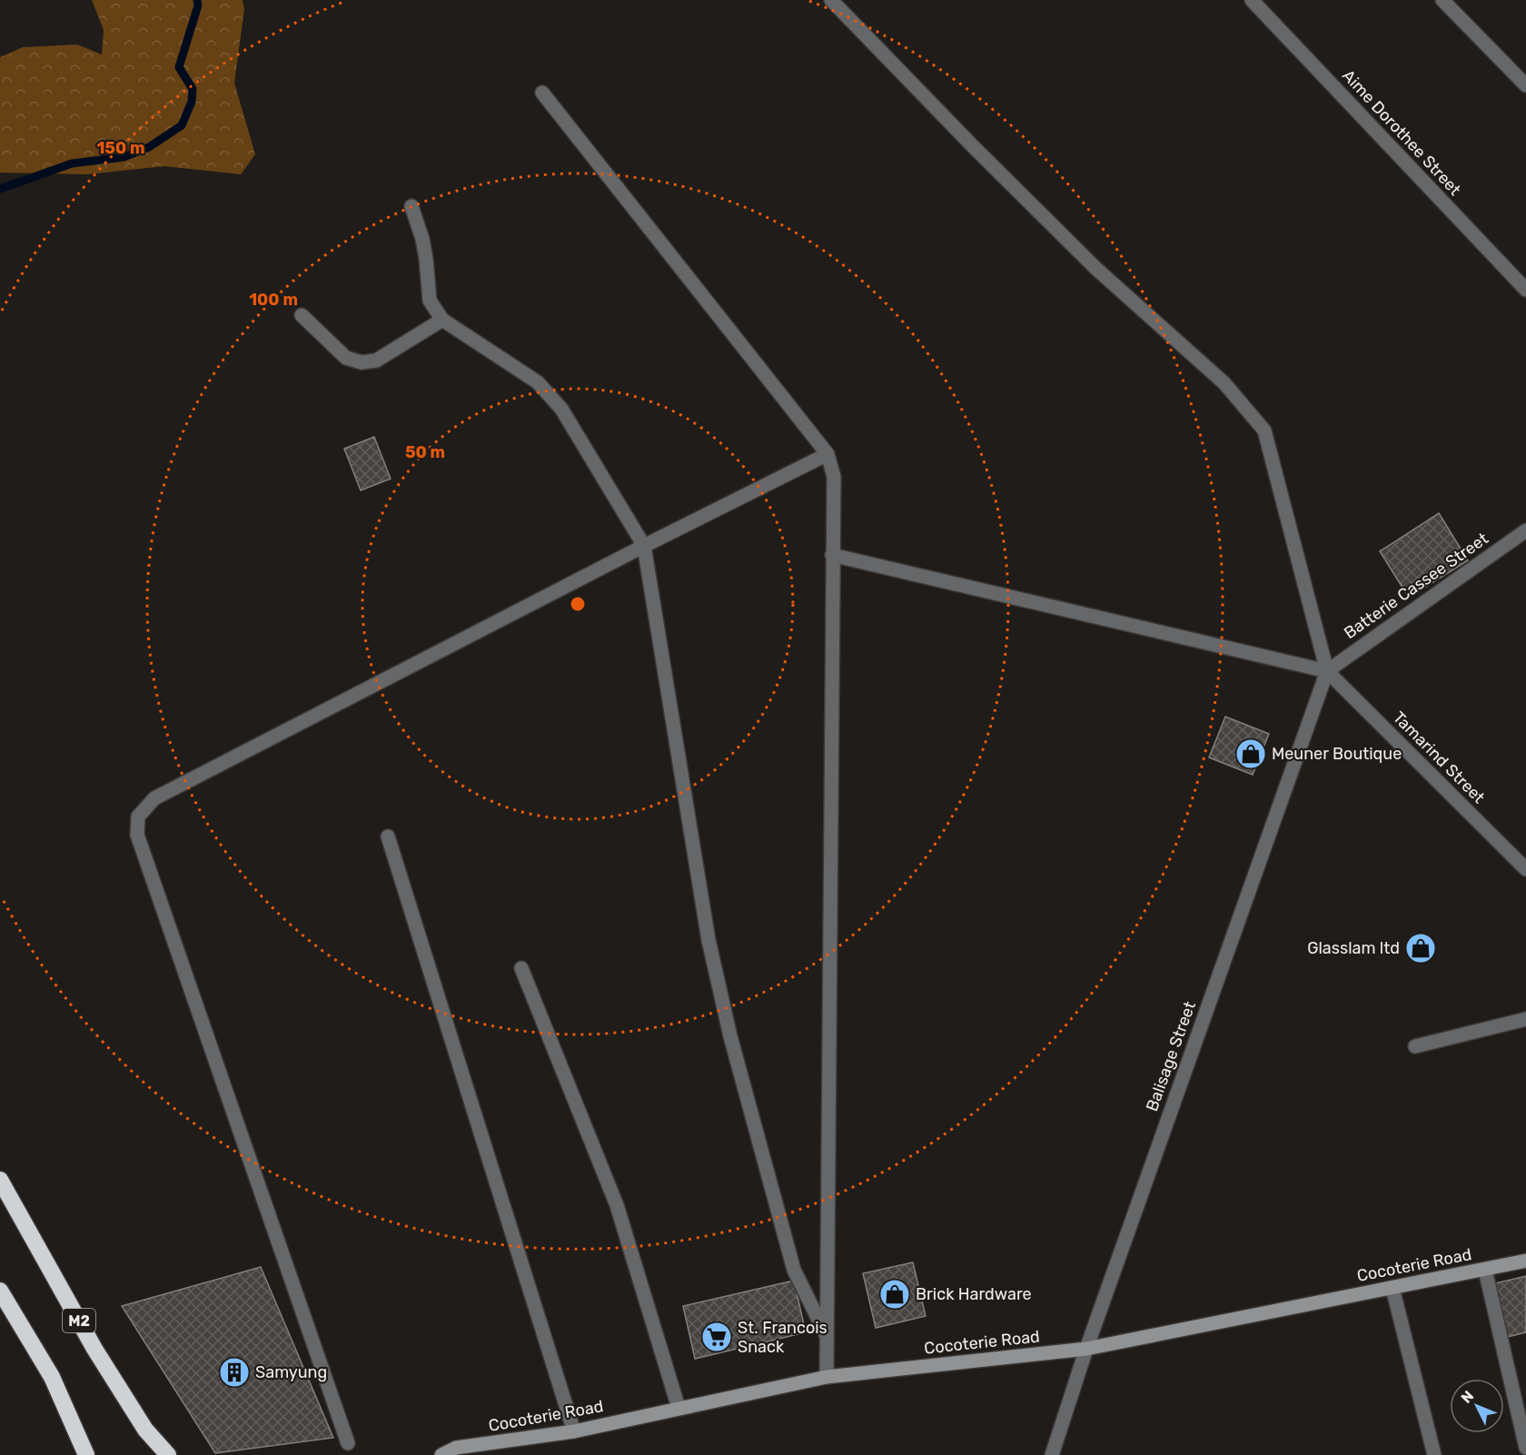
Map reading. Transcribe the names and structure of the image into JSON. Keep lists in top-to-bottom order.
{
  "streets": {
    "highway": ["M2"],
    "street": [
      "Aime Dorothee Street",
      "Batterie Cassee Street",
      "Tamarind Street",
      "Balisage Street",
      "Cocoterie Road"
    ]
  },
  "crossings": [
    ["Batterie Cassee Street", "Tamarind Street"],
    ["Batterie Cassee Street", "Balisage Street"],
    ["Tamarind Street", "Balisage Street"],
    ["Balisage Street", "Cocoterie Road"]
  ],
  "places": {
    "shop": ["Meuner Boutique", "Glasslam ltd", "Brick Hardware"],
    "supermarket": ["St. Francois Snack"],
    "building": ["Samyung"]
  },
  "north": "top left",
  "rings": ["150 m", "100 m", "50 m"]
}
